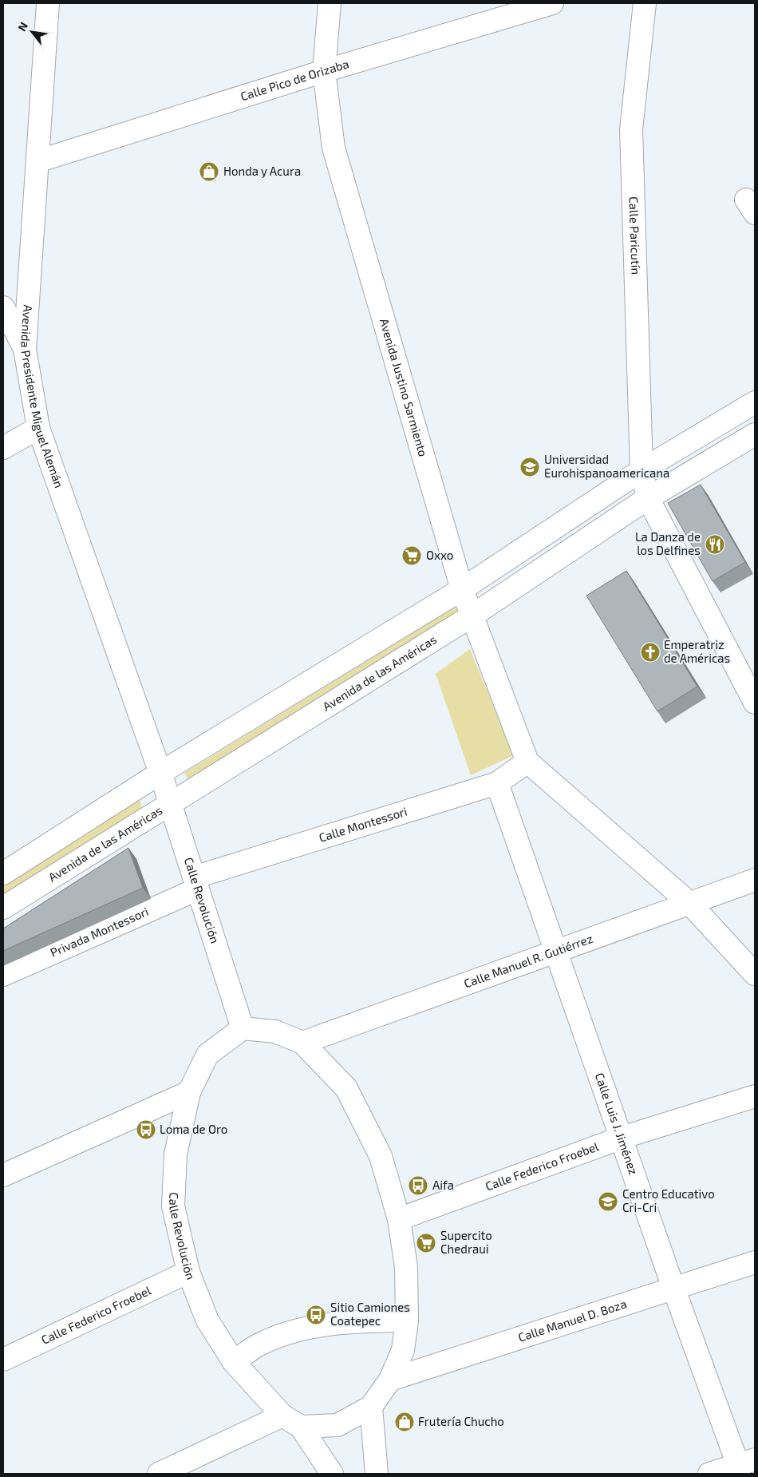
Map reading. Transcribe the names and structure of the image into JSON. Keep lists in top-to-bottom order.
{
  "streets": {
    "street": [
      "Calle Pico de Orizaba",
      "Calle Paricutín",
      "Avenida Justino Sarmiento",
      "Avenida Presidente Miguel Alemán",
      "Avenida de las Américas",
      "Calle Montessori",
      "Calle Revolución",
      "Privada Montessori",
      "Calle Manuel R. Gutiérrez",
      "Calle Luis J. Jiménez",
      "Calle Federico Froebel",
      "Calle Manuel D. Boza"
    ]
  },
  "crossings": [
    ["Calle Pico de Orizaba", "Avenida Justino Sarmiento"],
    ["Calle Pico de Orizaba", "Avenida Presidente Miguel Alemán"],
    ["Calle Paricutín", "Avenida de las Américas"],
    ["Avenida Justino Sarmiento", "Avenida de las Américas"],
    ["Avenida Justino Sarmiento", "Calle Montessori"],
    ["Avenida Presidente Miguel Alemán", "Calle Revolución"],
    ["Avenida de las Américas", "Calle Revolución"],
    ["Calle Montessori", "Calle Revolución"],
    ["Calle Montessori", "Privada Montessori"],
    ["Calle Montessori", "Calle Luis J. Jiménez"],
    ["Calle Revolución", "Privada Montessori"],
    ["Calle Revolución", "Calle Federico Froebel"],
    ["Calle Manuel R. Gutiérrez", "Calle Luis J. Jiménez"],
    ["Calle Luis J. Jiménez", "Calle Federico Froebel"],
    ["Calle Luis J. Jiménez", "Calle Manuel D. Boza"]
  ],
  "places": {
    "shop": ["Honda y Acura", "Frutería Chucho"],
    "school or university": ["Universidad Eurohispanoamericana", "Centro Educativo Cri-Cri"],
    "restaurant": ["La Danza de los Delfines"],
    "supermarket": ["Oxxo", "Supercito Chedraui"],
    "church": ["Emperatriz de Américas"],
    "bus stop": ["Loma de Oro", "Aifa", "Sitio Camiones Coatepec"]
  },
  "north": "top left"
}
